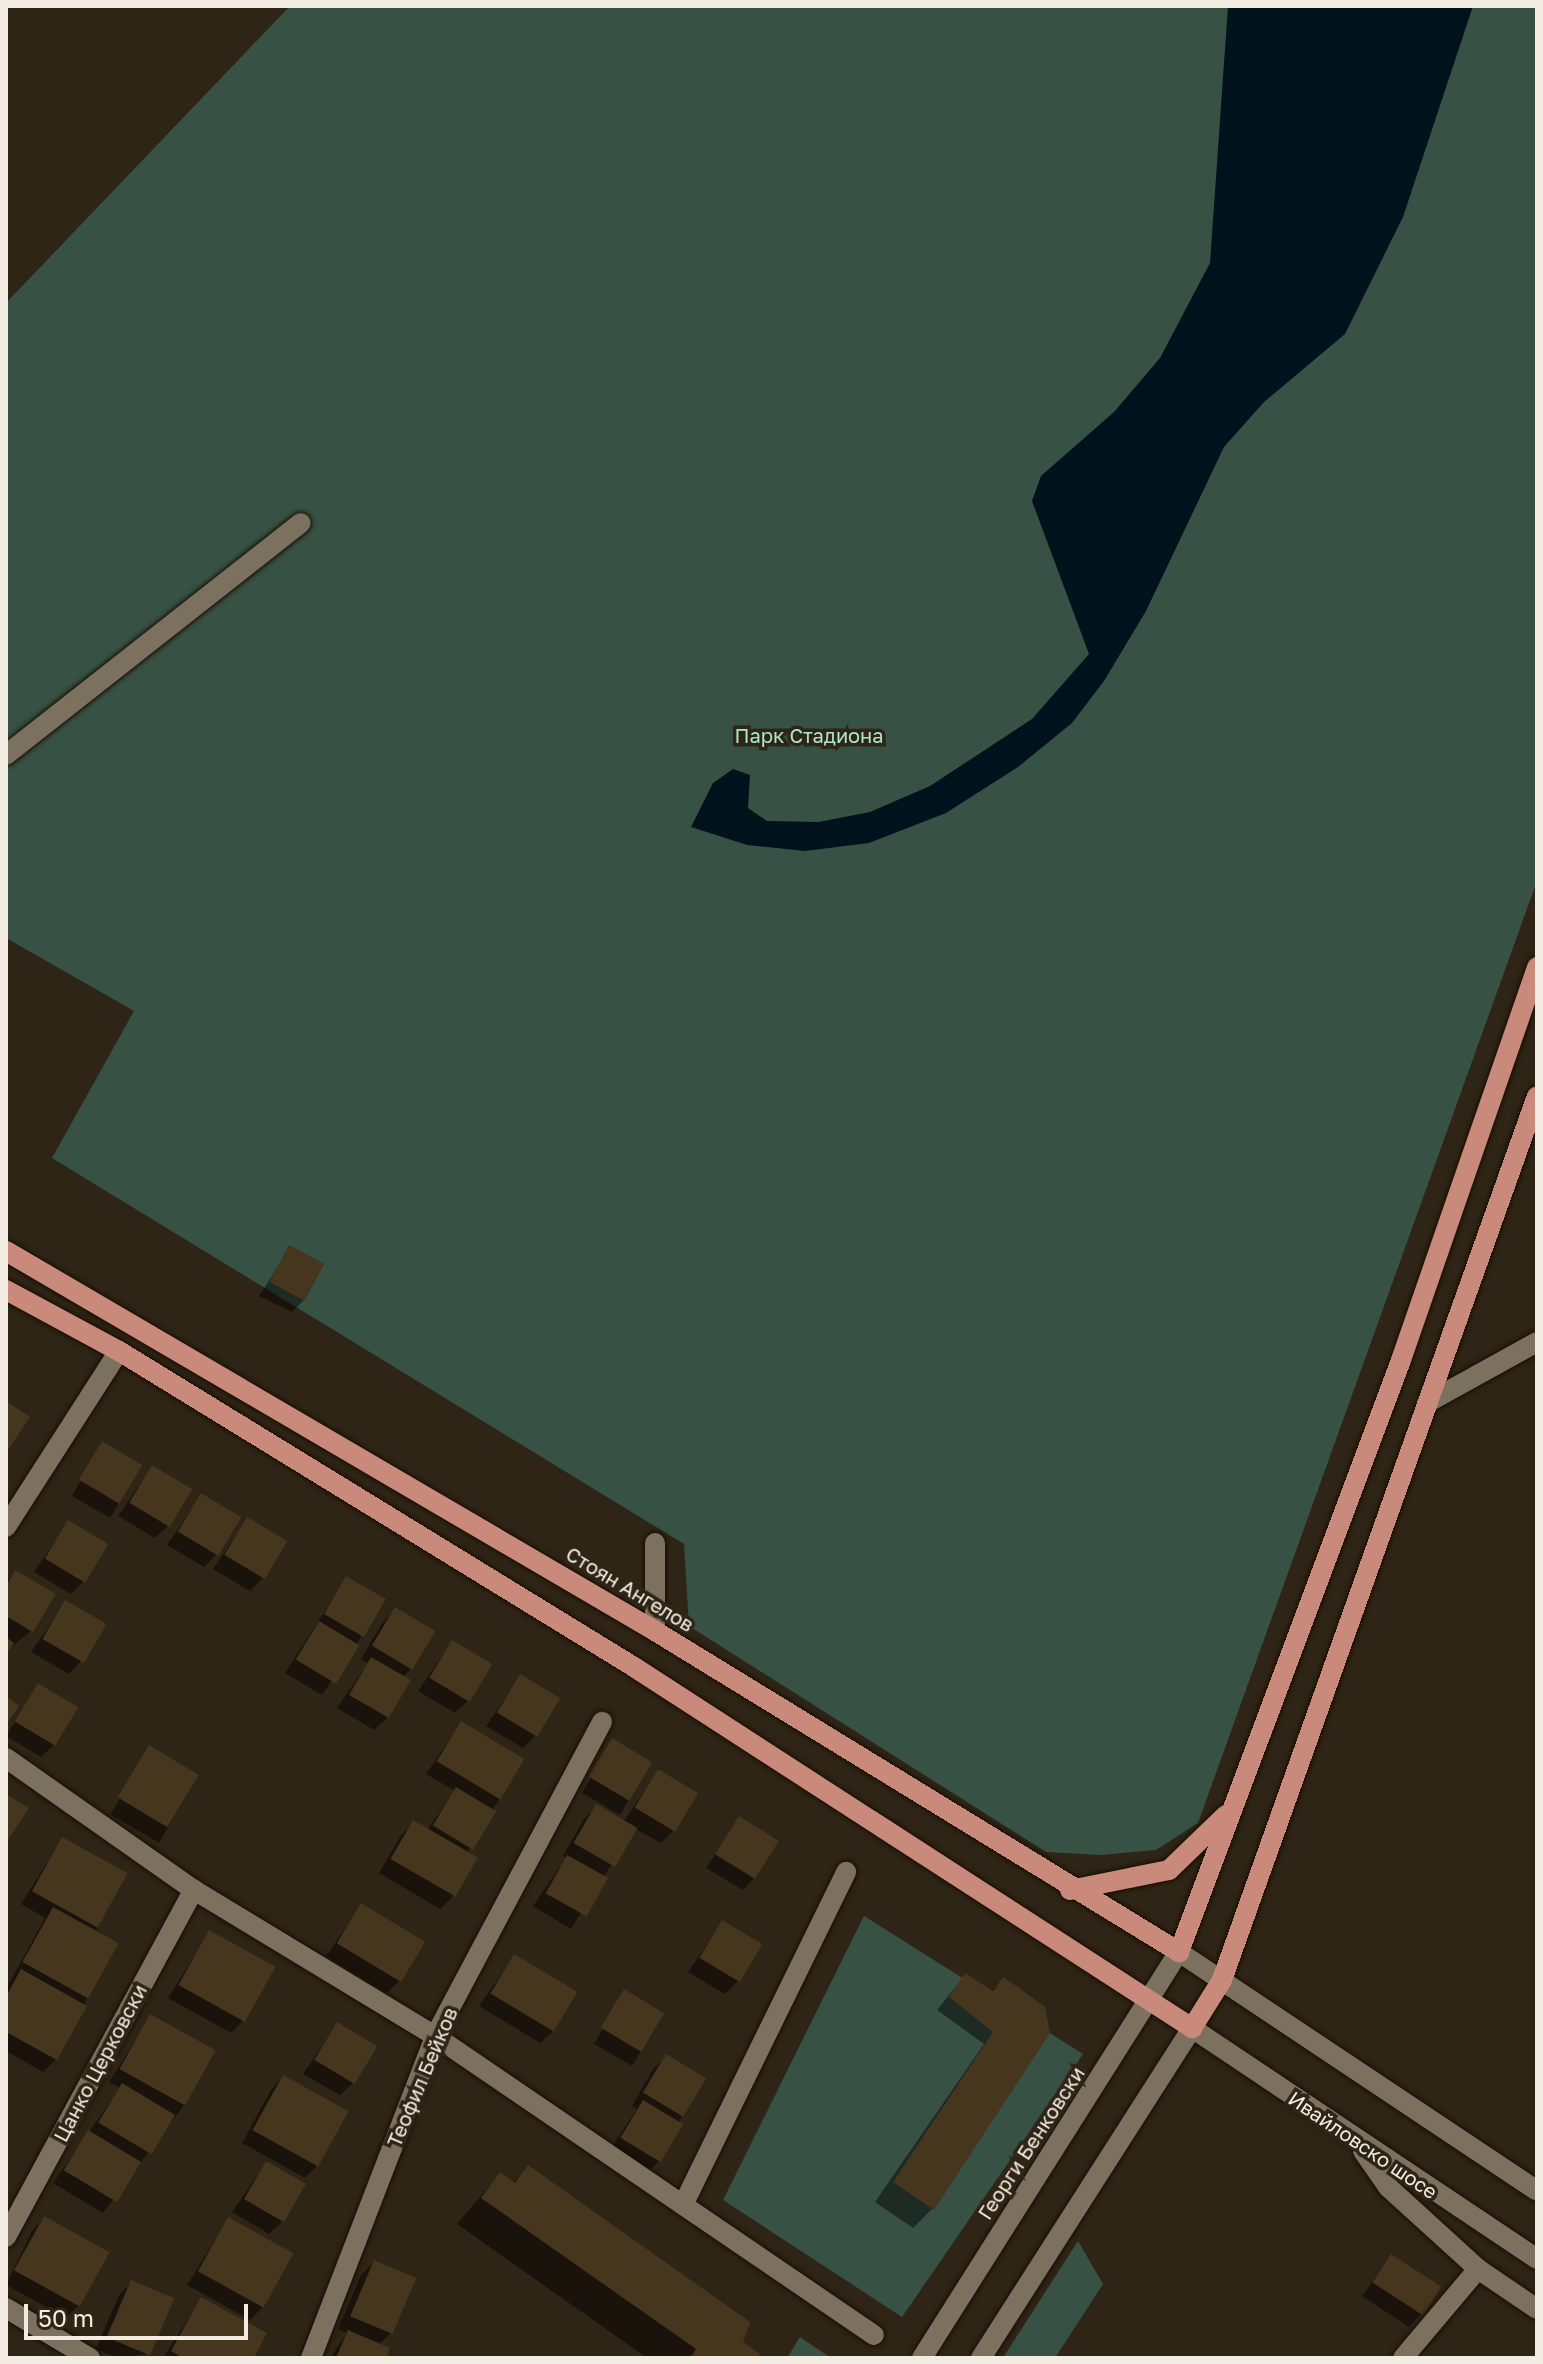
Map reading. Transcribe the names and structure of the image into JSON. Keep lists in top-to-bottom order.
{
  "streets": {
    "main road": ["Стоян Ангелов"],
    "street": [
      "Цанко Церковски",
      "Теофил Бейков",
      "Георги Бенковски",
      "Ивайловско шосе"
    ]
  },
  "crossings": [
    ["Стоян Ангелов", "Георги Бенковски"]
  ],
  "parks": ["Парк Стадиона"],
  "scale_bar": "50 m"
}
